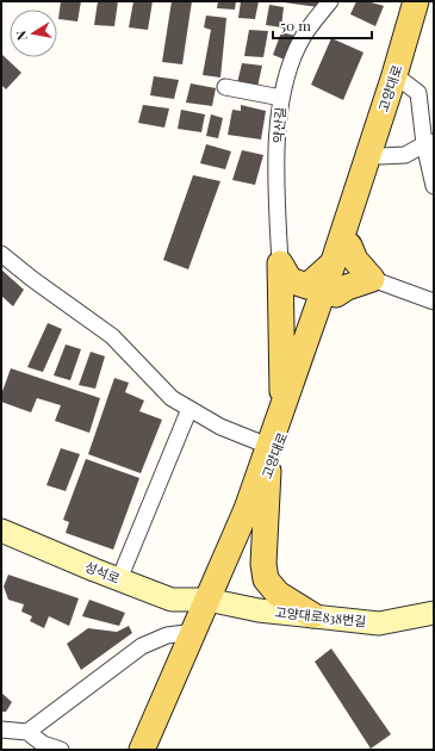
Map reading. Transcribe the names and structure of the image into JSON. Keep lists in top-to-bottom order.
{
  "streets": {
    "main road": ["고양대로"],
    "street": ["약산길", "성석로", "고양대로838번길"]
  },
  "crossings": [
    ["고양대로", "성석로"],
    ["고양대로", "고양대로838번길"],
    ["성석로", "고양대로838번길"]
  ],
  "scale_bar": "50 m",
  "north": "left"
}
